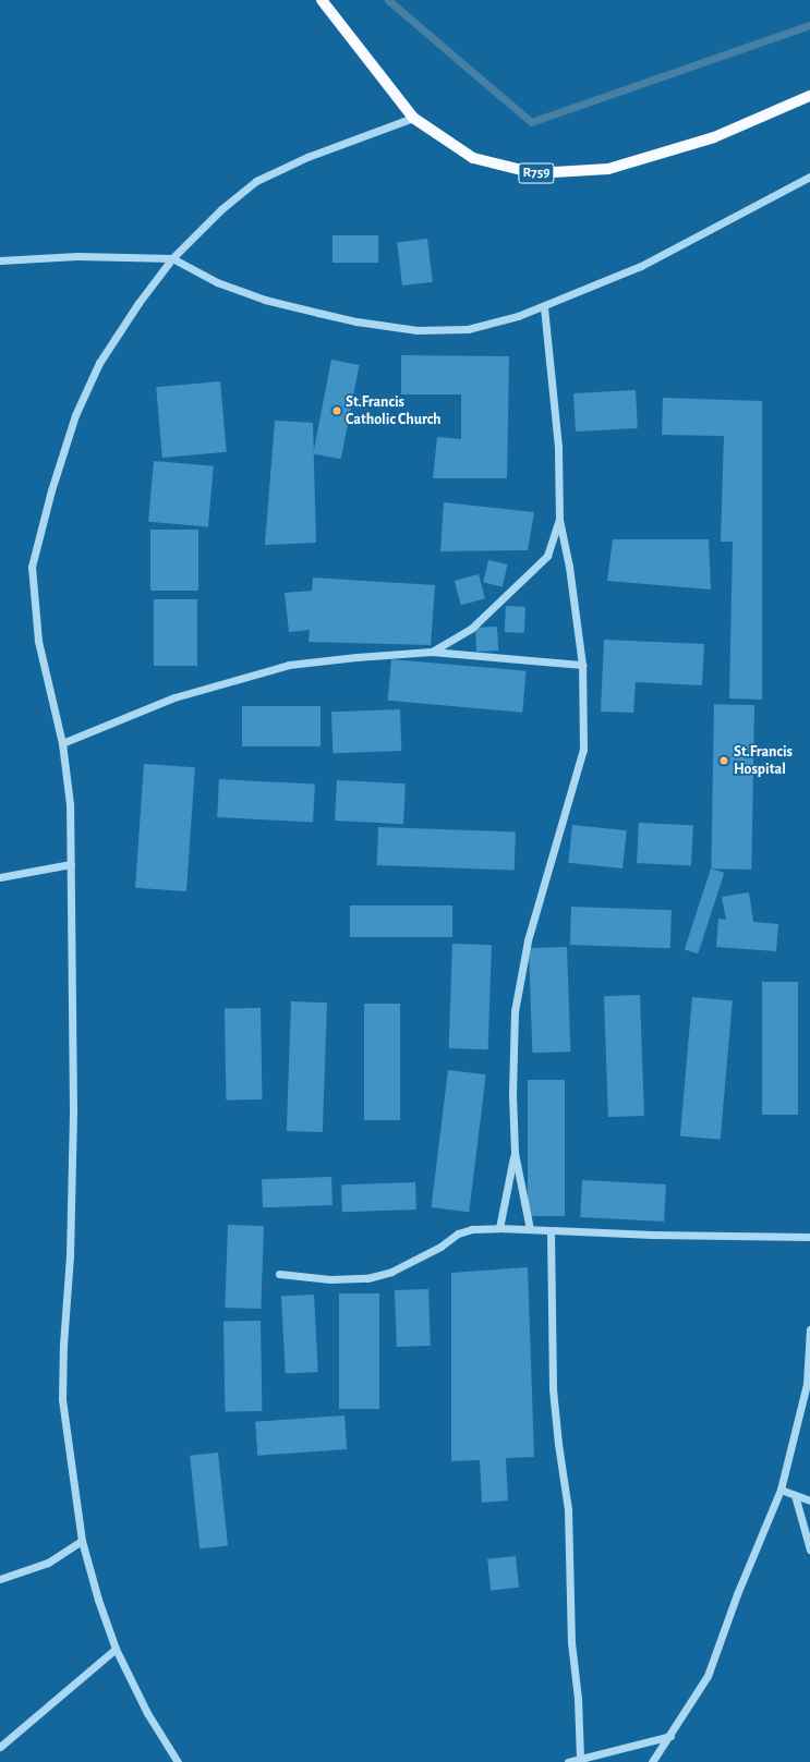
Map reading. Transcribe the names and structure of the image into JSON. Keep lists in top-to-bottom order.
{
  "streets": {
    "main road": ["R759"]
  },
  "places": ["St.Francis Catholic Church", "St.Francis Hospital"]
}
